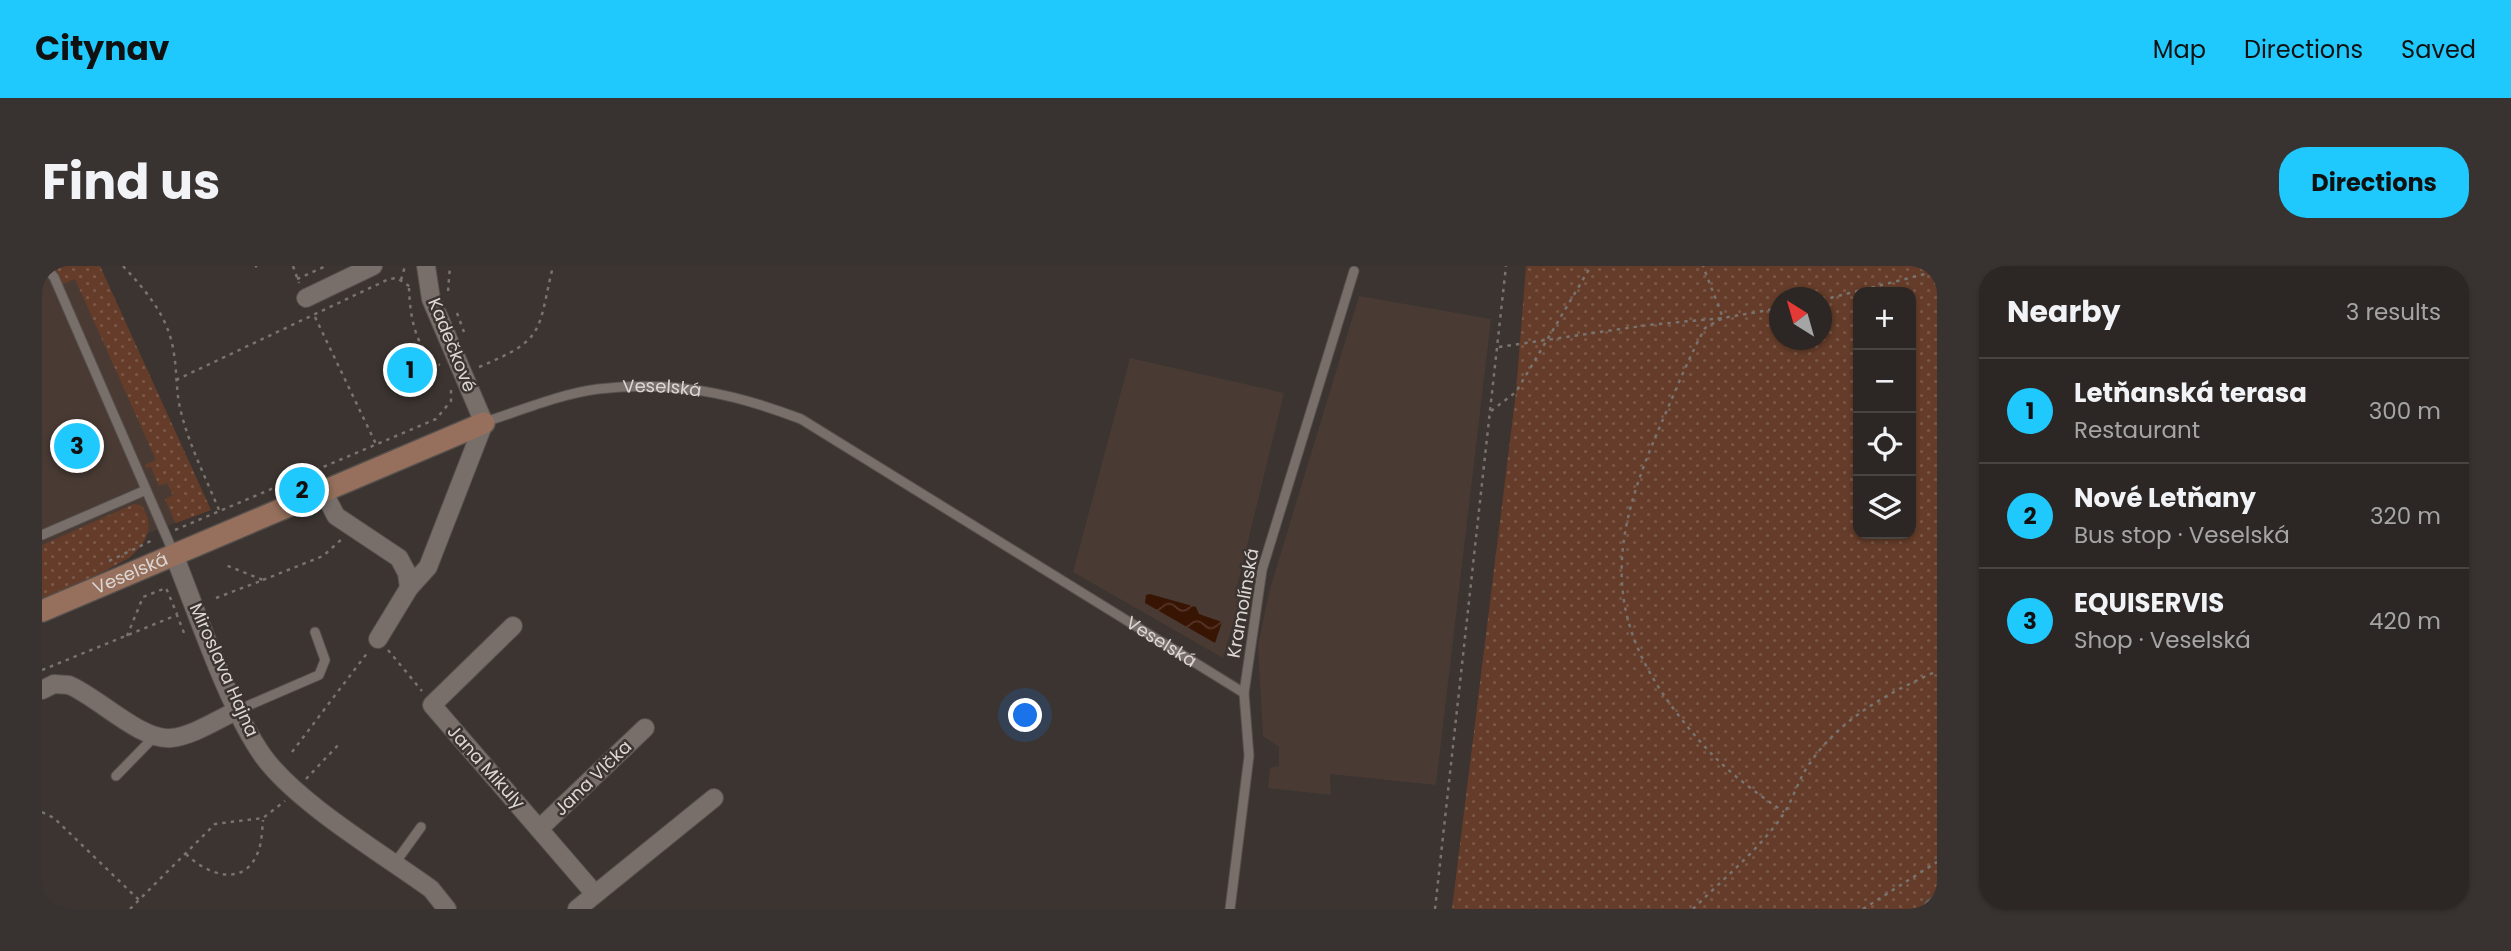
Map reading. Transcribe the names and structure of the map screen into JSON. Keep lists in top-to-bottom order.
{
  "streets": {
    "street": [
      "Kadečkové",
      "Veselská",
      "Miroslava Hajna",
      "Jana Mikuly",
      "Jana Vlčka"
    ],
    "lane": ["Kramolínská"]
  },
  "crossings": [
    ["Kadečkové", "Veselská"],
    ["Veselská", "Kramolínská"],
    ["Veselská", "Miroslava Hajna"],
    ["Jana Mikuly", "Jana Vlčka"]
  ],
  "north": "top left",
  "page": {
    "header": "Citynav",
    "nav": ["Map", "Directions", "Saved"],
    "title": "Find us",
    "buttons": "Directions",
    "heading": ["Nearby", "3 results"],
    "map_buttons": ["+", "−"],
    "pins": ["1", "3", "2"],
    "list": [
      {
        "mark": "1",
        "name": "Letňanská terasa",
        "note": "Restaurant",
        "value": "300 m"
      },
      {
        "mark": "2",
        "name": "Nové Letňany",
        "note": "Bus stop · Veselská",
        "value": "320 m"
      },
      {
        "mark": "3",
        "name": "EQUISERVIS",
        "note": "Shop · Veselská",
        "value": "420 m"
      }
    ]
  }
}
